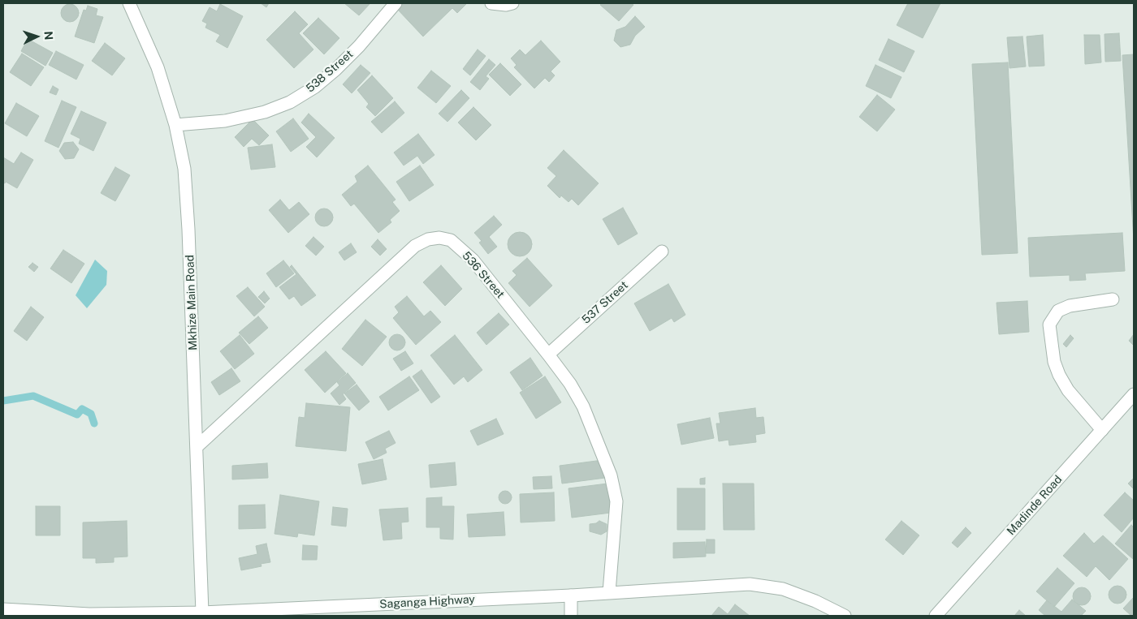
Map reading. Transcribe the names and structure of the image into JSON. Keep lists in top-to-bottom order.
{
  "streets": {
    "street": [
      "538 Street",
      "536 Street",
      "Mkhize Main Road",
      "537 Street",
      "Madinde Road",
      "Saganga Highway"
    ]
  },
  "crossings": [
    ["538 Street", "Mkhize Main Road"],
    ["536 Street", "Mkhize Main Road"],
    ["536 Street", "537 Street"],
    ["536 Street", "Saganga Highway"],
    ["Mkhize Main Road", "Saganga Highway"]
  ],
  "north": "right"
}
